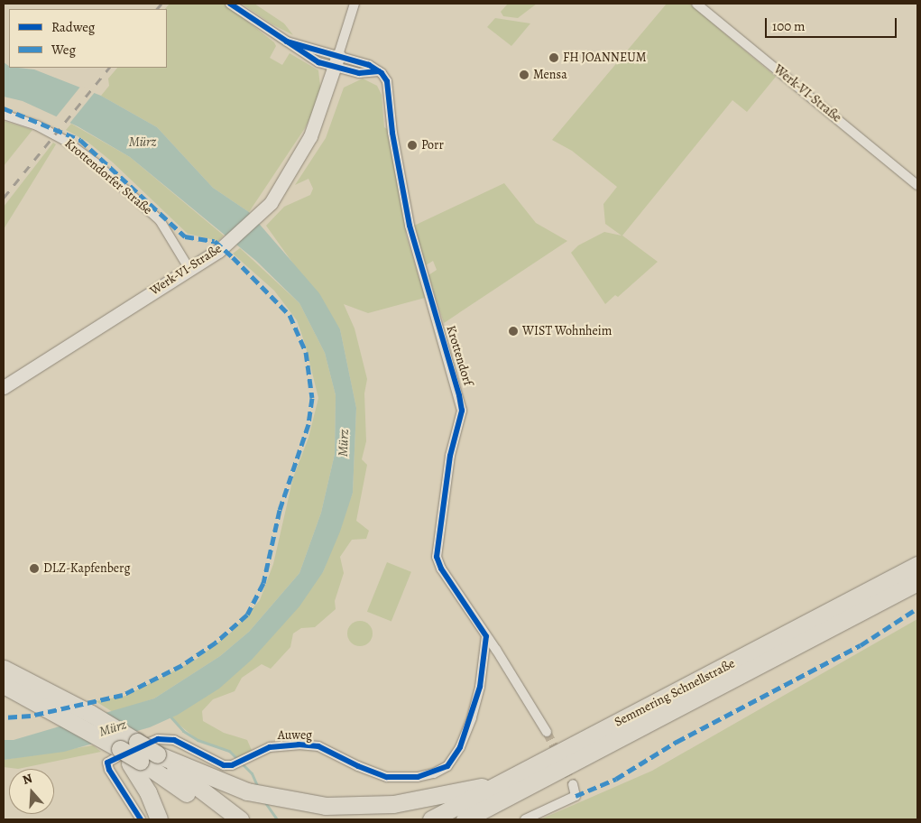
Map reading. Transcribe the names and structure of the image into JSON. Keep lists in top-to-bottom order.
{
  "streets": {
    "highway": ["Semmering Schnellstraße"],
    "main road": ["Werk-VI-Straße"],
    "street": ["Krottendorfer Straße", "Krottendorf", "Auweg"]
  },
  "crossings": [
    ["Werk-VI-Straße", "Krottendorfer Straße"],
    ["Krottendorf", "Auweg"]
  ],
  "water": ["Mürz"],
  "places": [
    "FH JOANNEUM",
    "Mensa",
    "Porr",
    "WIST Wohnheim",
    "DLZ-Kapfenberg"
  ],
  "legend": ["Radweg", "Weg"],
  "scale_bar": "100 m",
  "north": "top"
}
